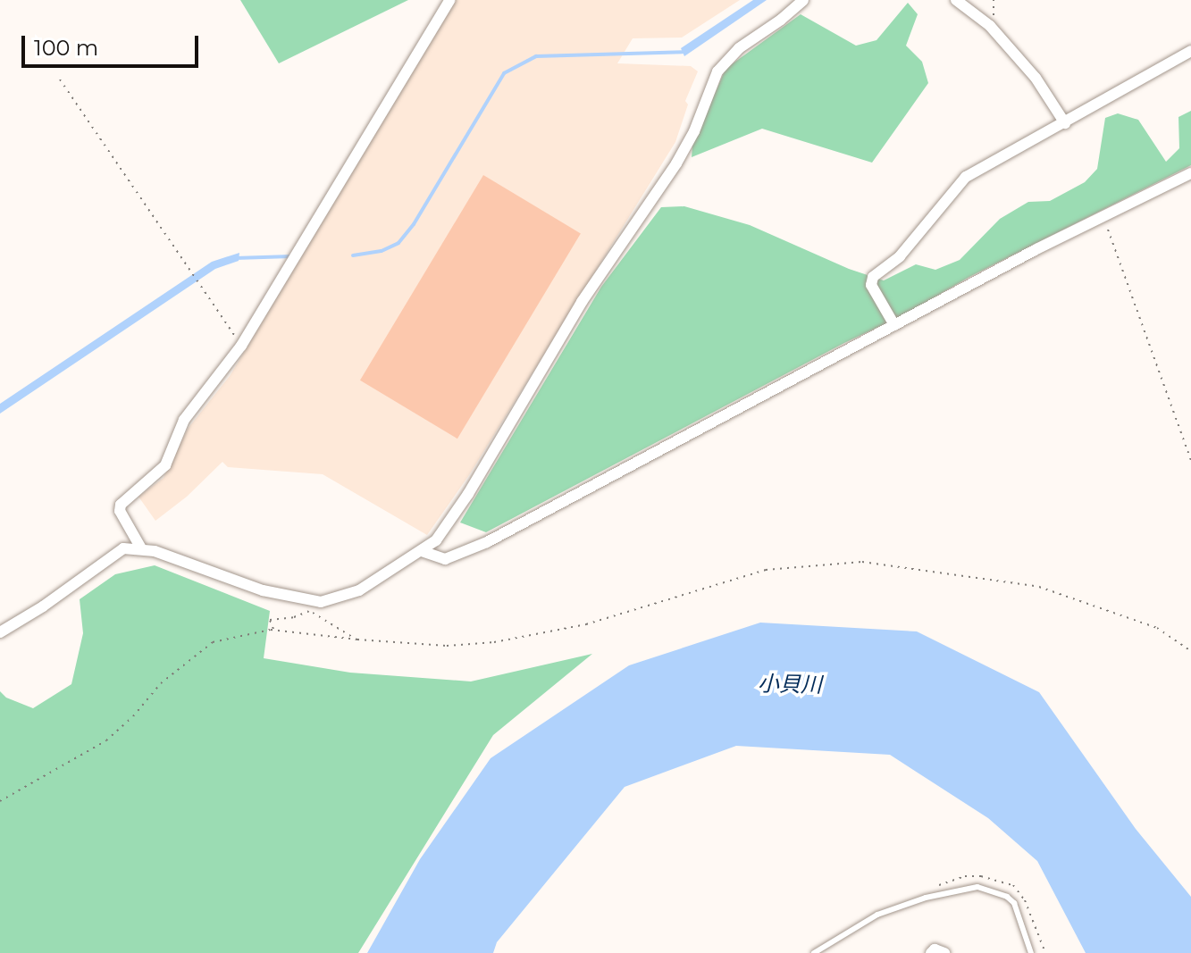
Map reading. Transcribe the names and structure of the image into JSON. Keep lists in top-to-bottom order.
{
  "water": ["小貝川"],
  "scale_bar": "100 m"
}
